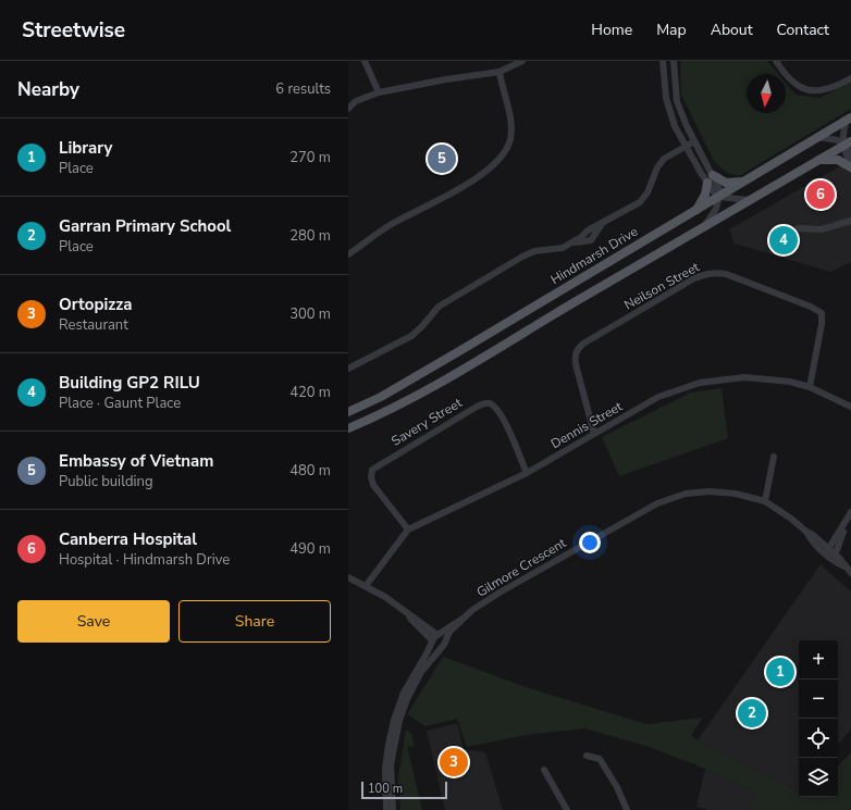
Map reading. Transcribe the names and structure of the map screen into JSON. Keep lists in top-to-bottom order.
{
  "streets": {
    "main road": ["Hindmarsh Drive"],
    "street": [
      "Neilson Street",
      "Savery Street",
      "Dennis Street",
      "Gilmore Crescent"
    ]
  },
  "crossings": [
    ["Neilson Street", "Dennis Street"],
    ["Savery Street", "Dennis Street"]
  ],
  "scale_bar": "100 m",
  "north": "bottom",
  "page": {
    "header": "Streetwise",
    "nav": [
      "Home",
      "Map",
      "About",
      "Contact"
    ],
    "heading": ["Nearby", "6 results"],
    "list": [
      {
        "mark": "1",
        "name": "Library",
        "note": "Place",
        "value": "270 m"
      },
      {
        "mark": "2",
        "name": "Garran Primary School",
        "note": "Place",
        "value": "280 m"
      },
      {
        "mark": "3",
        "name": "Ortopizza",
        "note": "Restaurant",
        "value": "300 m"
      },
      {
        "mark": "4",
        "name": "Building GP2 RILU",
        "note": "Place · Gaunt Place",
        "value": "420 m"
      },
      {
        "mark": "5",
        "name": "Embassy of Vietnam",
        "note": "Public building",
        "value": "480 m"
      },
      {
        "mark": "6",
        "name": "Canberra Hospital",
        "note": "Hospital · Hindmarsh Drive",
        "value": "490 m"
      }
    ],
    "pins": [
      "5",
      "6",
      "4",
      "1",
      "2",
      "3"
    ],
    "buttons": ["Save", "Share"],
    "map_buttons": ["+", "−"],
    "scale": "100 m"
  }
}
